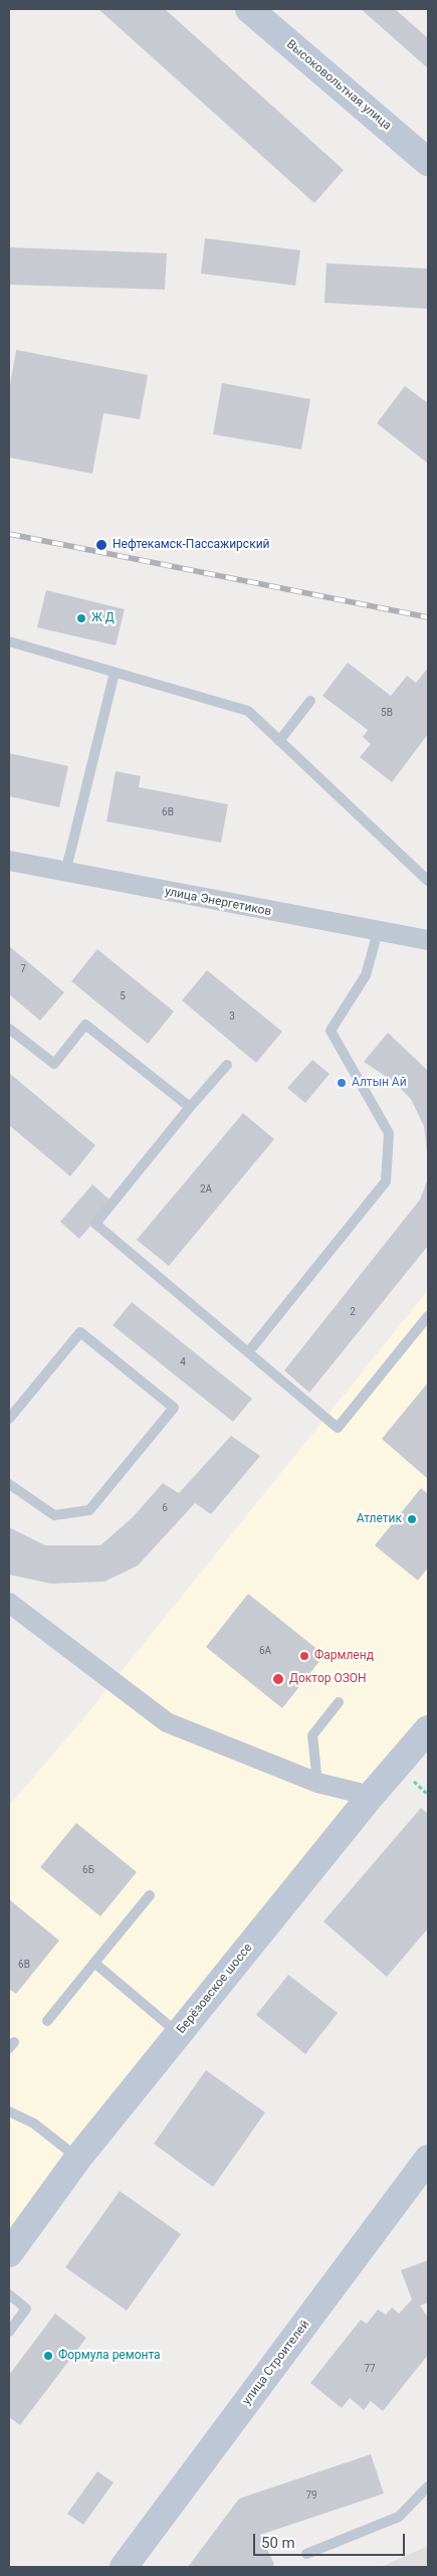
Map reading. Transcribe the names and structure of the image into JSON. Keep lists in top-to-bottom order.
{
  "streets": {
    "main road": ["Высоковольтная улица", "Берёзовское шоссе", "улица Строителей"],
    "street": ["улица Энергетиков"]
  },
  "places": [
    "Нефтекамск-Пассажирский",
    "Ж Д",
    "Алтын Ай",
    "Атлетик",
    "Фармленд",
    "Доктор ОЗОН",
    "Формула ремонта"
  ],
  "house_numbers": [
    "5В",
    "6В",
    "7",
    "5",
    "3",
    "2А",
    "2",
    "4",
    "6",
    "6А",
    "6Б",
    "6В",
    "77",
    "79"
  ],
  "scale_bar": "50 m"
}
